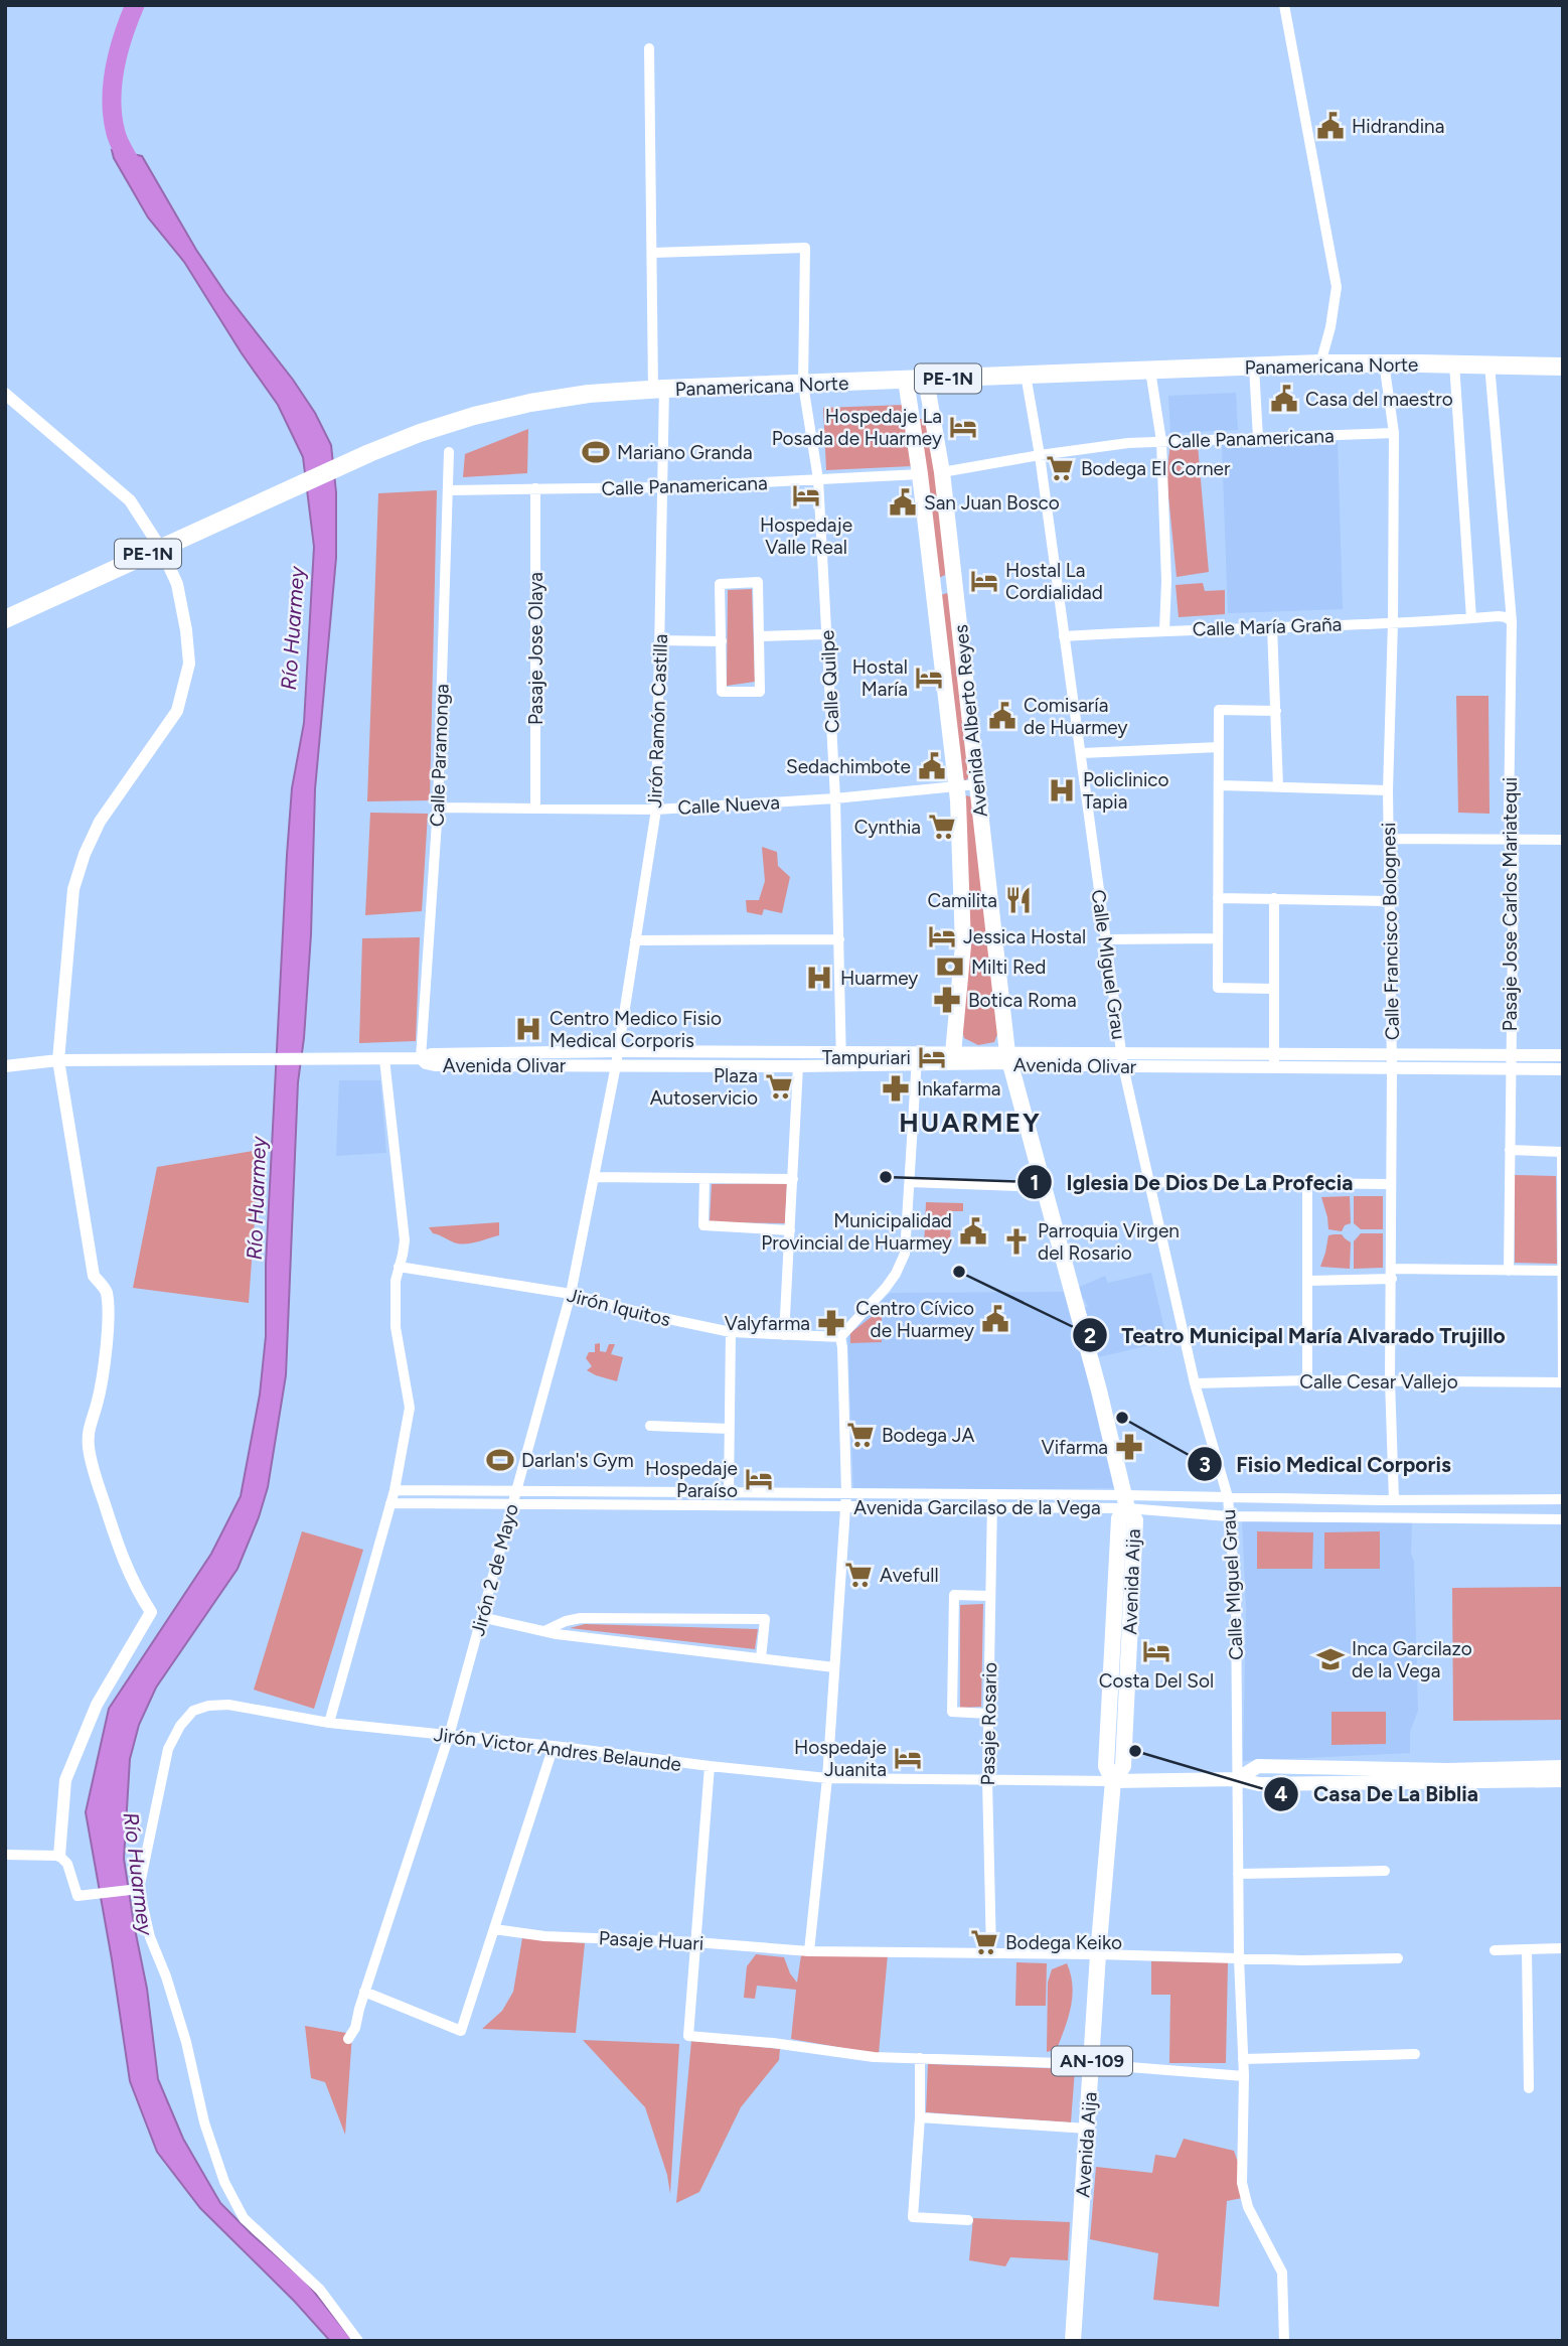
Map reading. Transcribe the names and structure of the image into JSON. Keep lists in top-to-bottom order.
{
  "streets": {
    "highway": ["Panamericana Norte", "PE-1N"],
    "main road": ["Avenida Alberto Reyes", "Avenida Aija", "AN-109"],
    "street": [
      "Calle Panamericana",
      "Calle María Graña",
      "Pasaje Jose Olaya",
      "Calle Quilpe",
      "Jirón Ramón Castilla",
      "Calle Paramonga",
      "Calle Nueva",
      "Pasaje Jose Carlos Mariatequi",
      "Calle Francisco Bolognesi",
      "Calle MIguel Grau",
      "Avenida Olivar",
      "Jirón Iquitos",
      "Calle Cesar Vallejo",
      "Avenida Garcilaso de la Vega",
      "Jirón 2 de Mayo",
      "Pasaje Rosario",
      "Jirón Victor Andres Belaunde",
      "Pasaje Huari"
    ]
  },
  "crossings": [
    ["Panamericana Norte", "Calle Quilpe"],
    ["Panamericana Norte", "Jirón Ramón Castilla"],
    ["Panamericana Norte", "Avenida Alberto Reyes"],
    ["Panamericana Norte", "Pasaje Jose Carlos Mariatequi"],
    ["Panamericana Norte", "Calle Francisco Bolognesi"],
    ["Panamericana Norte", "Calle MIguel Grau"],
    ["Calle Panamericana", "Pasaje Jose Olaya"],
    ["Calle Panamericana", "Calle Quilpe"],
    ["Calle Panamericana", "Jirón Ramón Castilla"],
    ["Calle Panamericana", "Avenida Alberto Reyes"],
    ["Calle Panamericana", "Calle Paramonga"],
    ["Calle Panamericana", "Calle Francisco Bolognesi"],
    ["Calle Panamericana", "Calle MIguel Grau"],
    ["Calle María Graña", "Calle Francisco Bolognesi"],
    ["Calle María Graña", "Calle MIguel Grau"],
    ["Pasaje Jose Olaya", "Calle Nueva"],
    ["Calle Quilpe", "Jirón Ramón Castilla"],
    ["Calle Quilpe", "Calle Nueva"],
    ["Calle Quilpe", "Avenida Olivar"],
    ["Jirón Ramón Castilla", "Calle Nueva"],
    ["Jirón Ramón Castilla", "Avenida Olivar"],
    ["Jirón Ramón Castilla", "Jirón 2 de Mayo"],
    ["Avenida Alberto Reyes", "Calle Nueva"],
    ["Avenida Alberto Reyes", "Avenida Olivar"],
    ["Avenida Alberto Reyes", "Avenida Aija"],
    ["Calle Paramonga", "Calle Nueva"],
    ["Calle Paramonga", "Avenida Olivar"],
    ["Pasaje Jose Carlos Mariatequi", "Avenida Olivar"],
    ["Calle Francisco Bolognesi", "Avenida Olivar"],
    ["Calle Francisco Bolognesi", "Calle Cesar Vallejo"],
    ["Calle Francisco Bolognesi", "Avenida Garcilaso de la Vega"],
    ["Calle MIguel Grau", "Avenida Olivar"],
    ["Calle MIguel Grau", "Calle Cesar Vallejo"],
    ["Calle MIguel Grau", "Avenida Garcilaso de la Vega"],
    ["Calle MIguel Grau", "Pasaje Huari"],
    ["Avenida Olivar", "Jirón 2 de Mayo"],
    ["Avenida Olivar", "Avenida Aija"],
    ["Jirón Iquitos", "Jirón 2 de Mayo"],
    ["Avenida Garcilaso de la Vega", "Jirón 2 de Mayo"],
    ["Avenida Garcilaso de la Vega", "Avenida Aija"],
    ["Avenida Garcilaso de la Vega", "Pasaje Rosario"],
    ["Jirón 2 de Mayo", "Jirón Victor Andres Belaunde"],
    ["Avenida Aija", "Jirón Victor Andres Belaunde"],
    ["Avenida Aija", "Pasaje Huari"],
    ["Pasaje Rosario", "Jirón Victor Andres Belaunde"],
    ["Pasaje Rosario", "Pasaje Huari"]
  ],
  "districts": ["HUARMEY"],
  "water": ["Río Huarmey"],
  "places": {
    "public building": [
      "Hidrandina",
      "Casa del maestro",
      "San Juan Bosco",
      "Comisaría de Huarmey",
      "Sedachimbote",
      "Municipalidad Provincial de Huarmey",
      "Centro Cívico de Huarmey"
    ],
    "hotel": [
      "Hospedaje La Posada de Huarmey",
      "Hospedaje Valle Real",
      "Hostal La Cordialidad",
      "Hostal María",
      "Jessica Hostal",
      "Tampuriari",
      "Hospedaje Paraíso",
      "Costa Del Sol",
      "Hospedaje Juanita"
    ],
    "sports": ["Mariano Granda", "Darlan's Gym"],
    "supermarket": [
      "Bodega El Corner",
      "Cynthia",
      "Plaza Autoservicio",
      "Bodega JA",
      "Avefull",
      "Bodega Keiko"
    ],
    "hospital": ["Policlinico Tapia", "Huarmey", "Centro Medico Fisio Medical Corporis"],
    "restaurant": ["Camilita"],
    "bank": ["Milti Red"],
    "pharmacy": [
      "Botica Roma",
      "Inkafarma",
      "Valyfarma",
      "Vifarma"
    ],
    "other": [
      "Iglesia De Dios De La Profecia",
      "Teatro Municipal María Alvarado Trujillo",
      "Fisio Medical Corporis",
      "Casa De La Biblia"
    ],
    "church": ["Parroquia Virgen del Rosario"],
    "school or university": ["Inca Garcilazo de la Vega"]
  }
}
